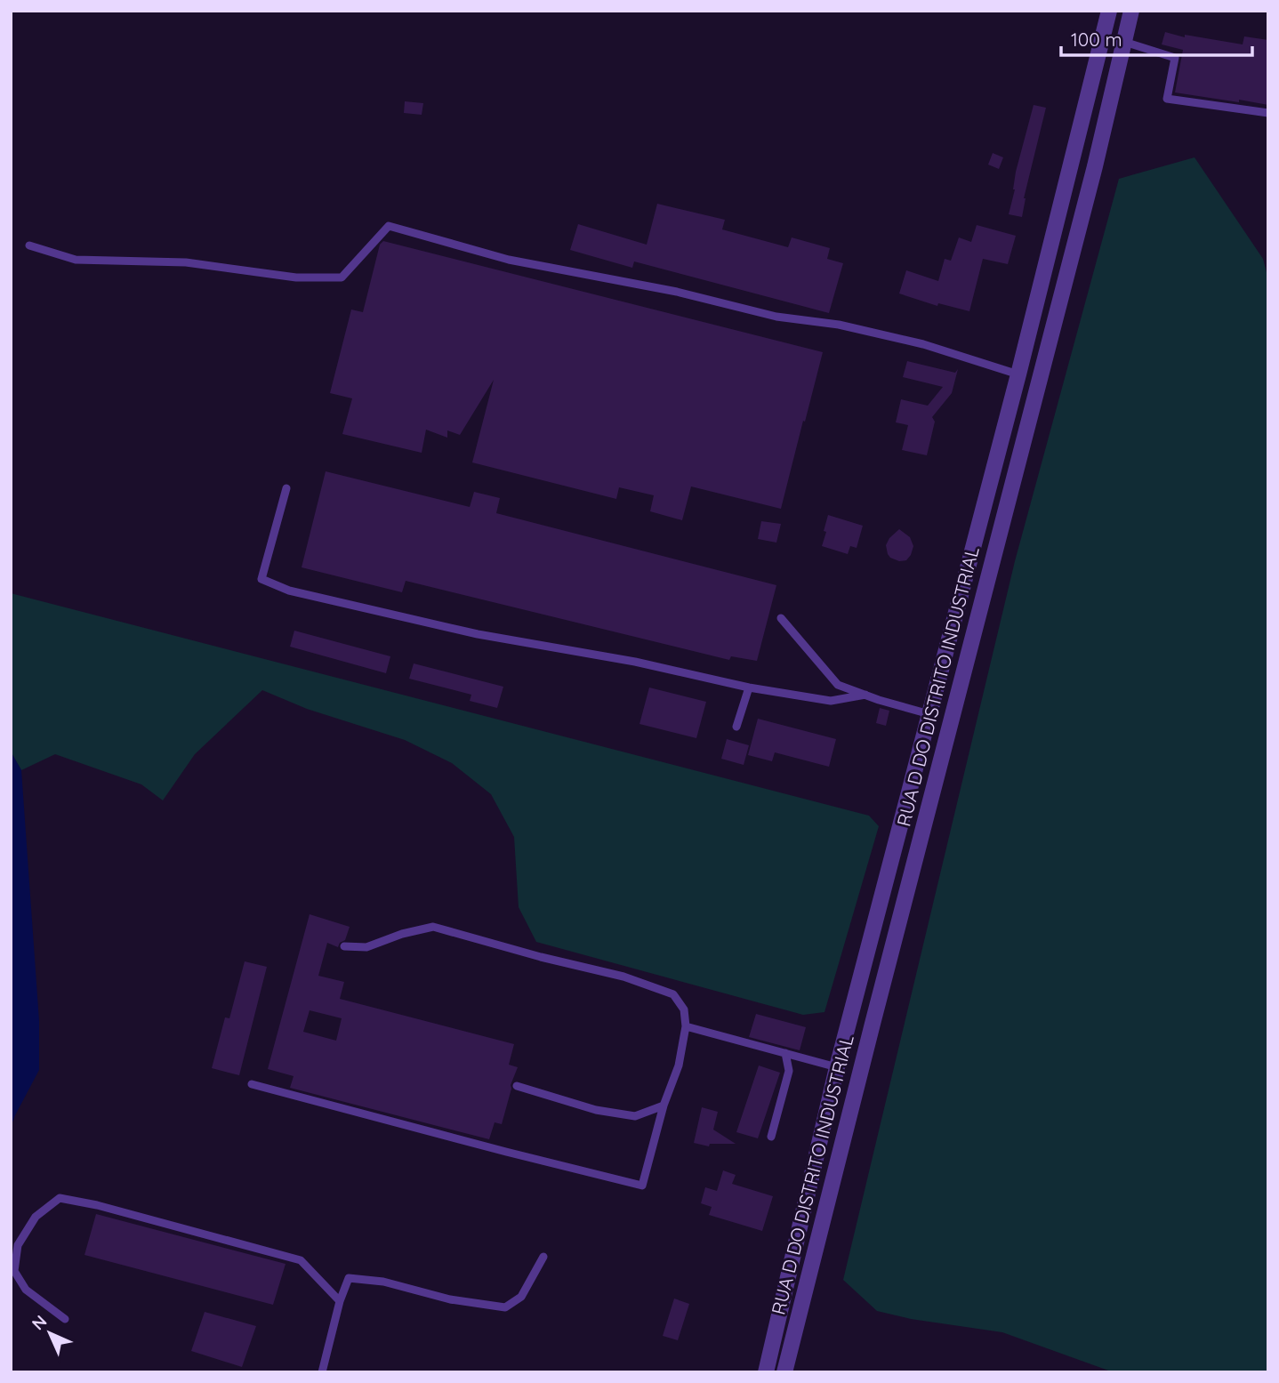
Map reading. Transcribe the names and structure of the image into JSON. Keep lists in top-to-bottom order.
{
  "streets": {
    "street": ["RUA D DO DISTRITO INDUSTRIAL"]
  },
  "scale_bar": "100 m",
  "north": "top left"
}
